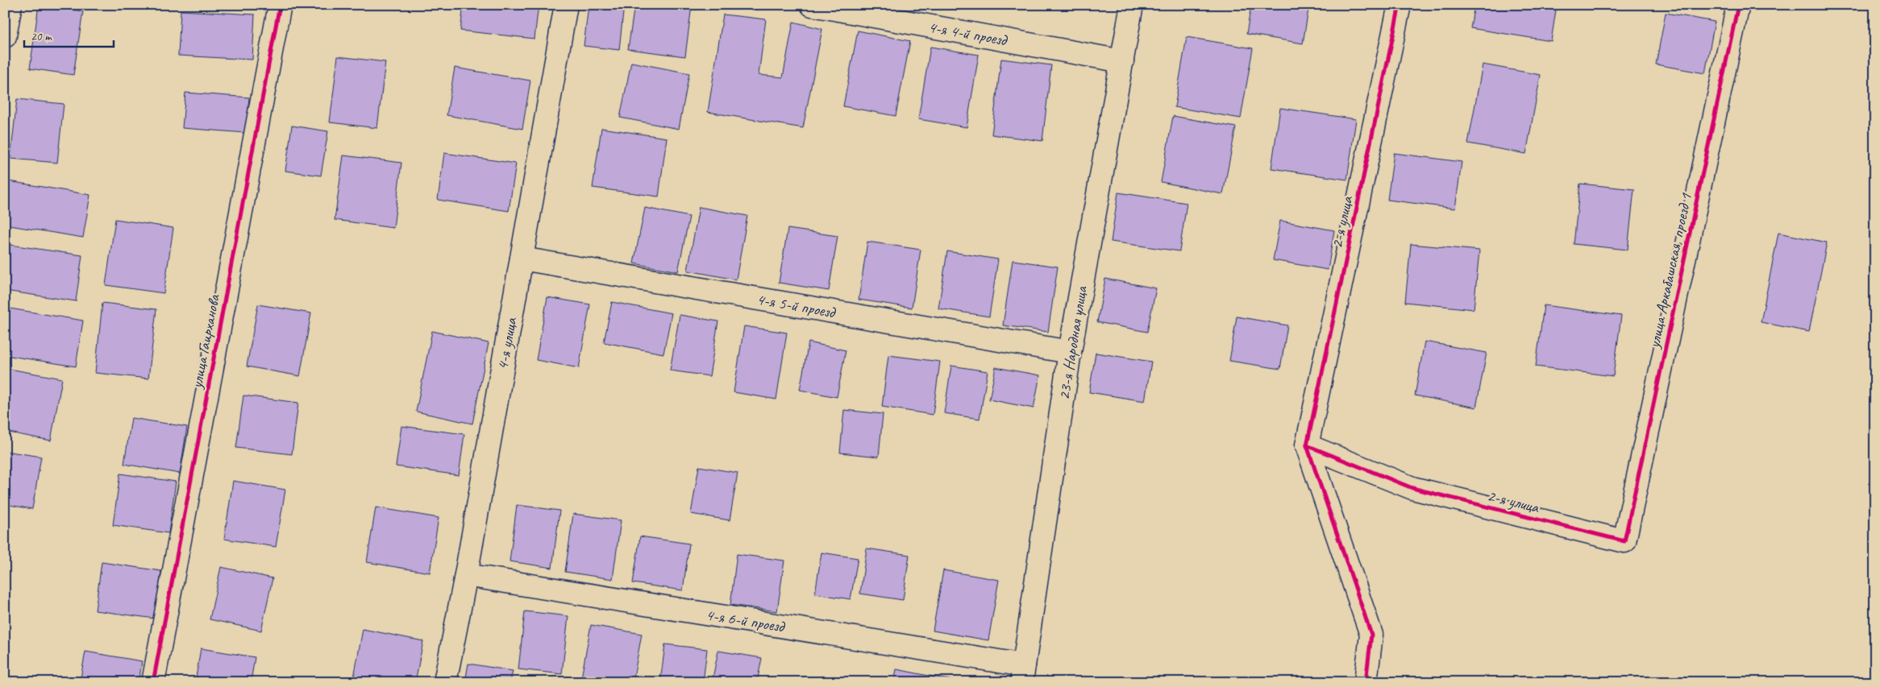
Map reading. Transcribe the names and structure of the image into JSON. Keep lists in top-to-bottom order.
{
  "streets": {
    "street": [
      "4-я 4-й проезд",
      "2-я улица",
      "улица Аркабашская, проезд 1",
      "4-я 5-й проезд",
      "улица Гаирханова",
      "23-я Народная улица",
      "4-я улица",
      "4-я 6-й проезд"
    ]
  },
  "crossings": [
    ["4-я 4-й проезд", "23-я Народная улица"],
    ["2-я улица", "улица Аркабашская, проезд 1"],
    ["4-я 5-й проезд", "23-я Народная улица"],
    ["4-я 5-й проезд", "4-я улица"],
    ["23-я Народная улица", "4-я 6-й проезд"],
    ["4-я улица", "4-я 6-й проезд"]
  ],
  "scale_bar": "20 m"
}
